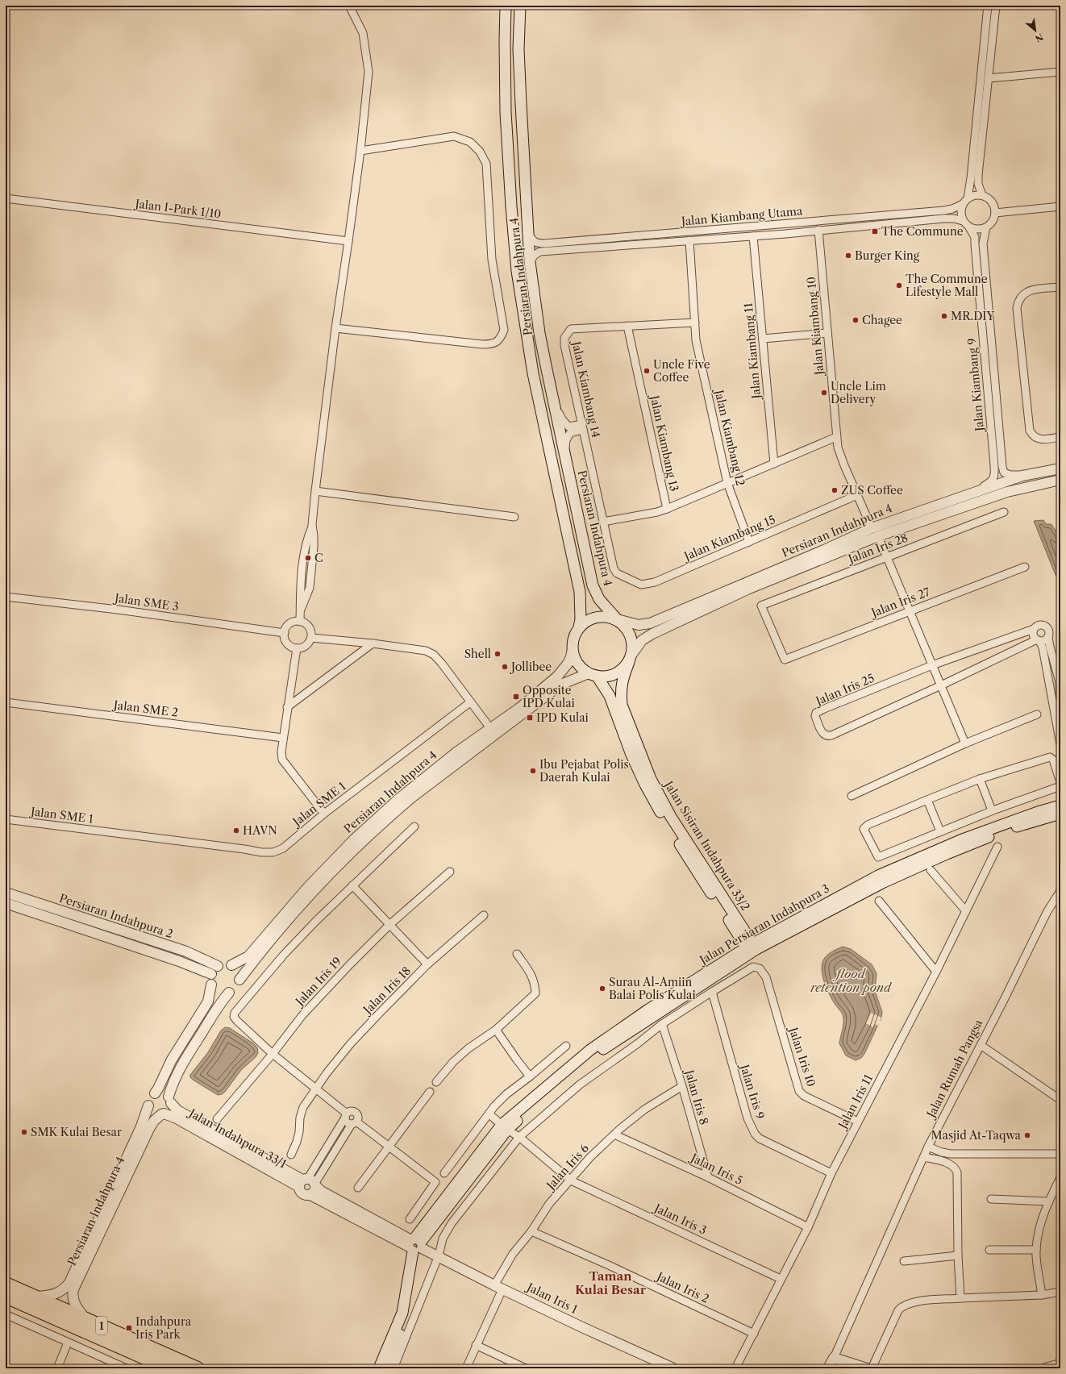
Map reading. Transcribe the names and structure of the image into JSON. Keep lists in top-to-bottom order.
{
  "streets": {
    "highway": ["1"],
    "main road": ["Persiaran Indahpura 4", "Jalan Sisiran Indahpura 33/2", "Jalan Persiaran Indahpura 3"],
    "street": [
      "Jalan I-Park 1/10",
      "Jalan Kiambang Utama",
      "Jalan Kiambang 10",
      "Jalan Kiambang 11",
      "Jalan Kiambang 9",
      "Jalan Kiambang 14",
      "Jalan Kiambang 12",
      "Jalan Kiambang 13",
      "Jalan Kiambang 15",
      "Jalan Iris 28",
      "Jalan SME 3",
      "Jalan Iris 27",
      "Jalan Iris 25",
      "Jalan SME 2",
      "Jalan SME 1",
      "Persiaran Indahpura 2",
      "Jalan Iris 19",
      "Jalan Iris 18",
      "Jalan Iris 10",
      "Jalan Rumah Pangsa",
      "Jalan Iris 9",
      "Jalan Iris 8",
      "Jalan Iris 11",
      "Jalan Indahpura 33/1",
      "Jalan Iris 6",
      "Jalan Iris 5",
      "Jalan Iris 3",
      "Jalan Iris 2",
      "Jalan Iris 1"
    ]
  },
  "crossings": [
    ["Jalan Kiambang Utama", "Persiaran Indahpura 4"],
    ["Jalan Kiambang Utama", "Jalan Kiambang 10"],
    ["Jalan Kiambang Utama", "Jalan Kiambang 11"],
    ["Jalan Kiambang Utama", "Jalan Kiambang 9"],
    ["Jalan Kiambang Utama", "Jalan Kiambang 12"],
    ["Persiaran Indahpura 4", "Jalan Kiambang 10"],
    ["Persiaran Indahpura 4", "Jalan Kiambang 9"],
    ["Persiaran Indahpura 4", "Jalan Sisiran Indahpura 33/2"],
    ["Persiaran Indahpura 4", "Persiaran Indahpura 2"],
    ["Persiaran Indahpura 4", "Jalan Indahpura 33/1"],
    ["Persiaran Indahpura 4", "1"],
    ["Jalan Kiambang 10", "Jalan Kiambang 15"],
    ["Jalan Kiambang 14", "Jalan Kiambang 12"],
    ["Jalan Kiambang 14", "Jalan Kiambang 13"],
    ["Jalan Kiambang 14", "Jalan Kiambang 15"],
    ["Jalan Kiambang 12", "Jalan Kiambang 15"],
    ["Jalan Iris 28", "Jalan Iris 27"],
    ["Jalan Sisiran Indahpura 33/2", "Jalan Persiaran Indahpura 3"],
    ["Jalan Persiaran Indahpura 3", "Jalan Indahpura 33/1"],
    ["Jalan Persiaran Indahpura 3", "Jalan Iris 3"],
    ["Jalan Persiaran Indahpura 3", "Jalan Iris 1"],
    ["Jalan Iris 10", "Jalan Iris 9"],
    ["Jalan Iris 10", "Jalan Iris 11"],
    ["Jalan Iris 9", "Jalan Iris 11"],
    ["Jalan Iris 8", "Jalan Iris 6"],
    ["Jalan Iris 8", "Jalan Iris 5"],
    ["Jalan Iris 11", "Jalan Iris 5"],
    ["Jalan Iris 11", "Jalan Iris 3"],
    ["Jalan Iris 11", "Jalan Iris 2"],
    ["Jalan Indahpura 33/1", "Jalan Iris 1"],
    ["Jalan Iris 6", "Jalan Iris 5"],
    ["Jalan Iris 6", "Jalan Iris 3"],
    ["Jalan Iris 6", "Jalan Iris 2"],
    ["Jalan Iris 6", "Jalan Iris 1"]
  ],
  "districts": ["Taman Kulai Besar"],
  "water": ["flood retention pond"],
  "places": {
    "transit": [
      "The Commune",
      "Opposite IPD Kulai",
      "IPD Kulai",
      "Indahpura Iris Park"
    ],
    "other": [
      "Burger King",
      "The Commune Lifestyle Mall",
      "MR.DIY",
      "Chagee",
      "Uncle Five Coffee",
      "Uncle Lim Delivery",
      "ZUS Coffee",
      "C",
      "Shell",
      "Jollibee",
      "Ibu Pejabat Polis Daerah Kulai",
      "HAVN",
      "Surau Al-Amiin Balai Polis Kulai",
      "SMK Kulai Besar",
      "Masjid At-Taqwa"
    ]
  },
  "north": "bottom right"
}
